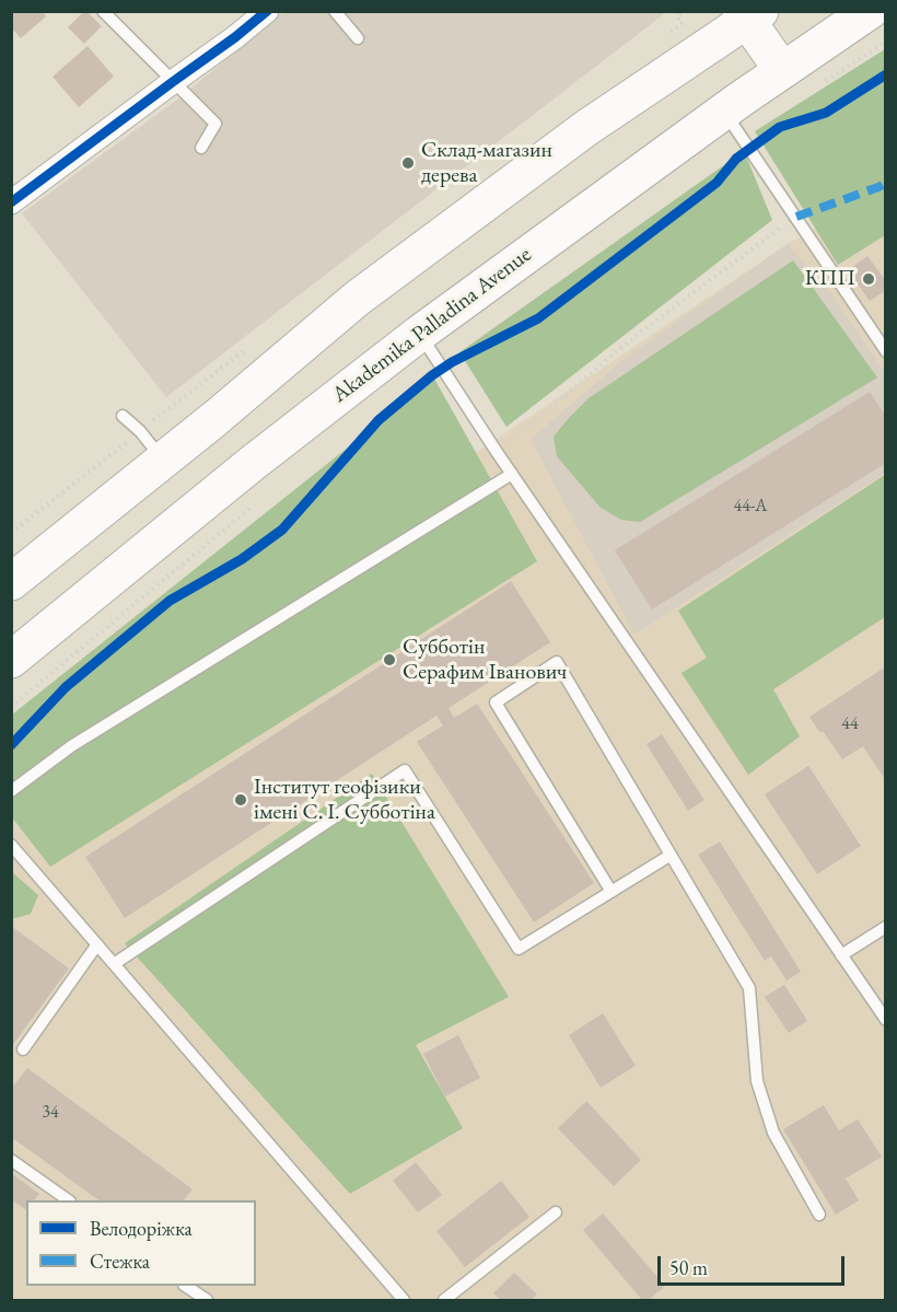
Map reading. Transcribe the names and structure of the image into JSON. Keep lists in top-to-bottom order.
{
  "streets": {
    "main road": ["Akademika Palladina Avenue"]
  },
  "places": [
    "Склад-магазин дерева",
    "КПП",
    "Субботін Серафим Іванович",
    "Інститут геофізики імені С. І. Субботіна"
  ],
  "house_numbers": ["44-А", "44", "34"],
  "legend": ["Велодоріжка", "Стежка"],
  "scale_bar": "50 m"
}
